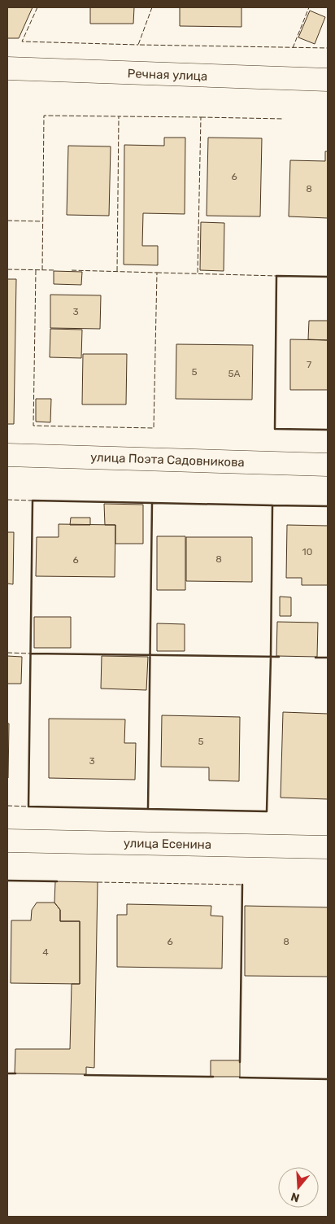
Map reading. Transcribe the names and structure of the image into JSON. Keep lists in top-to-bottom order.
{
  "streets": {
    "street": ["Речная улица", "улица Поэта Садовникова", "улица Есенина"]
  },
  "house_numbers": [
    "6",
    "8",
    "3",
    "7",
    "5",
    "5А",
    "10",
    "8",
    "6",
    "5",
    "3",
    "6",
    "8",
    "4"
  ],
  "north": "bottom"
}
